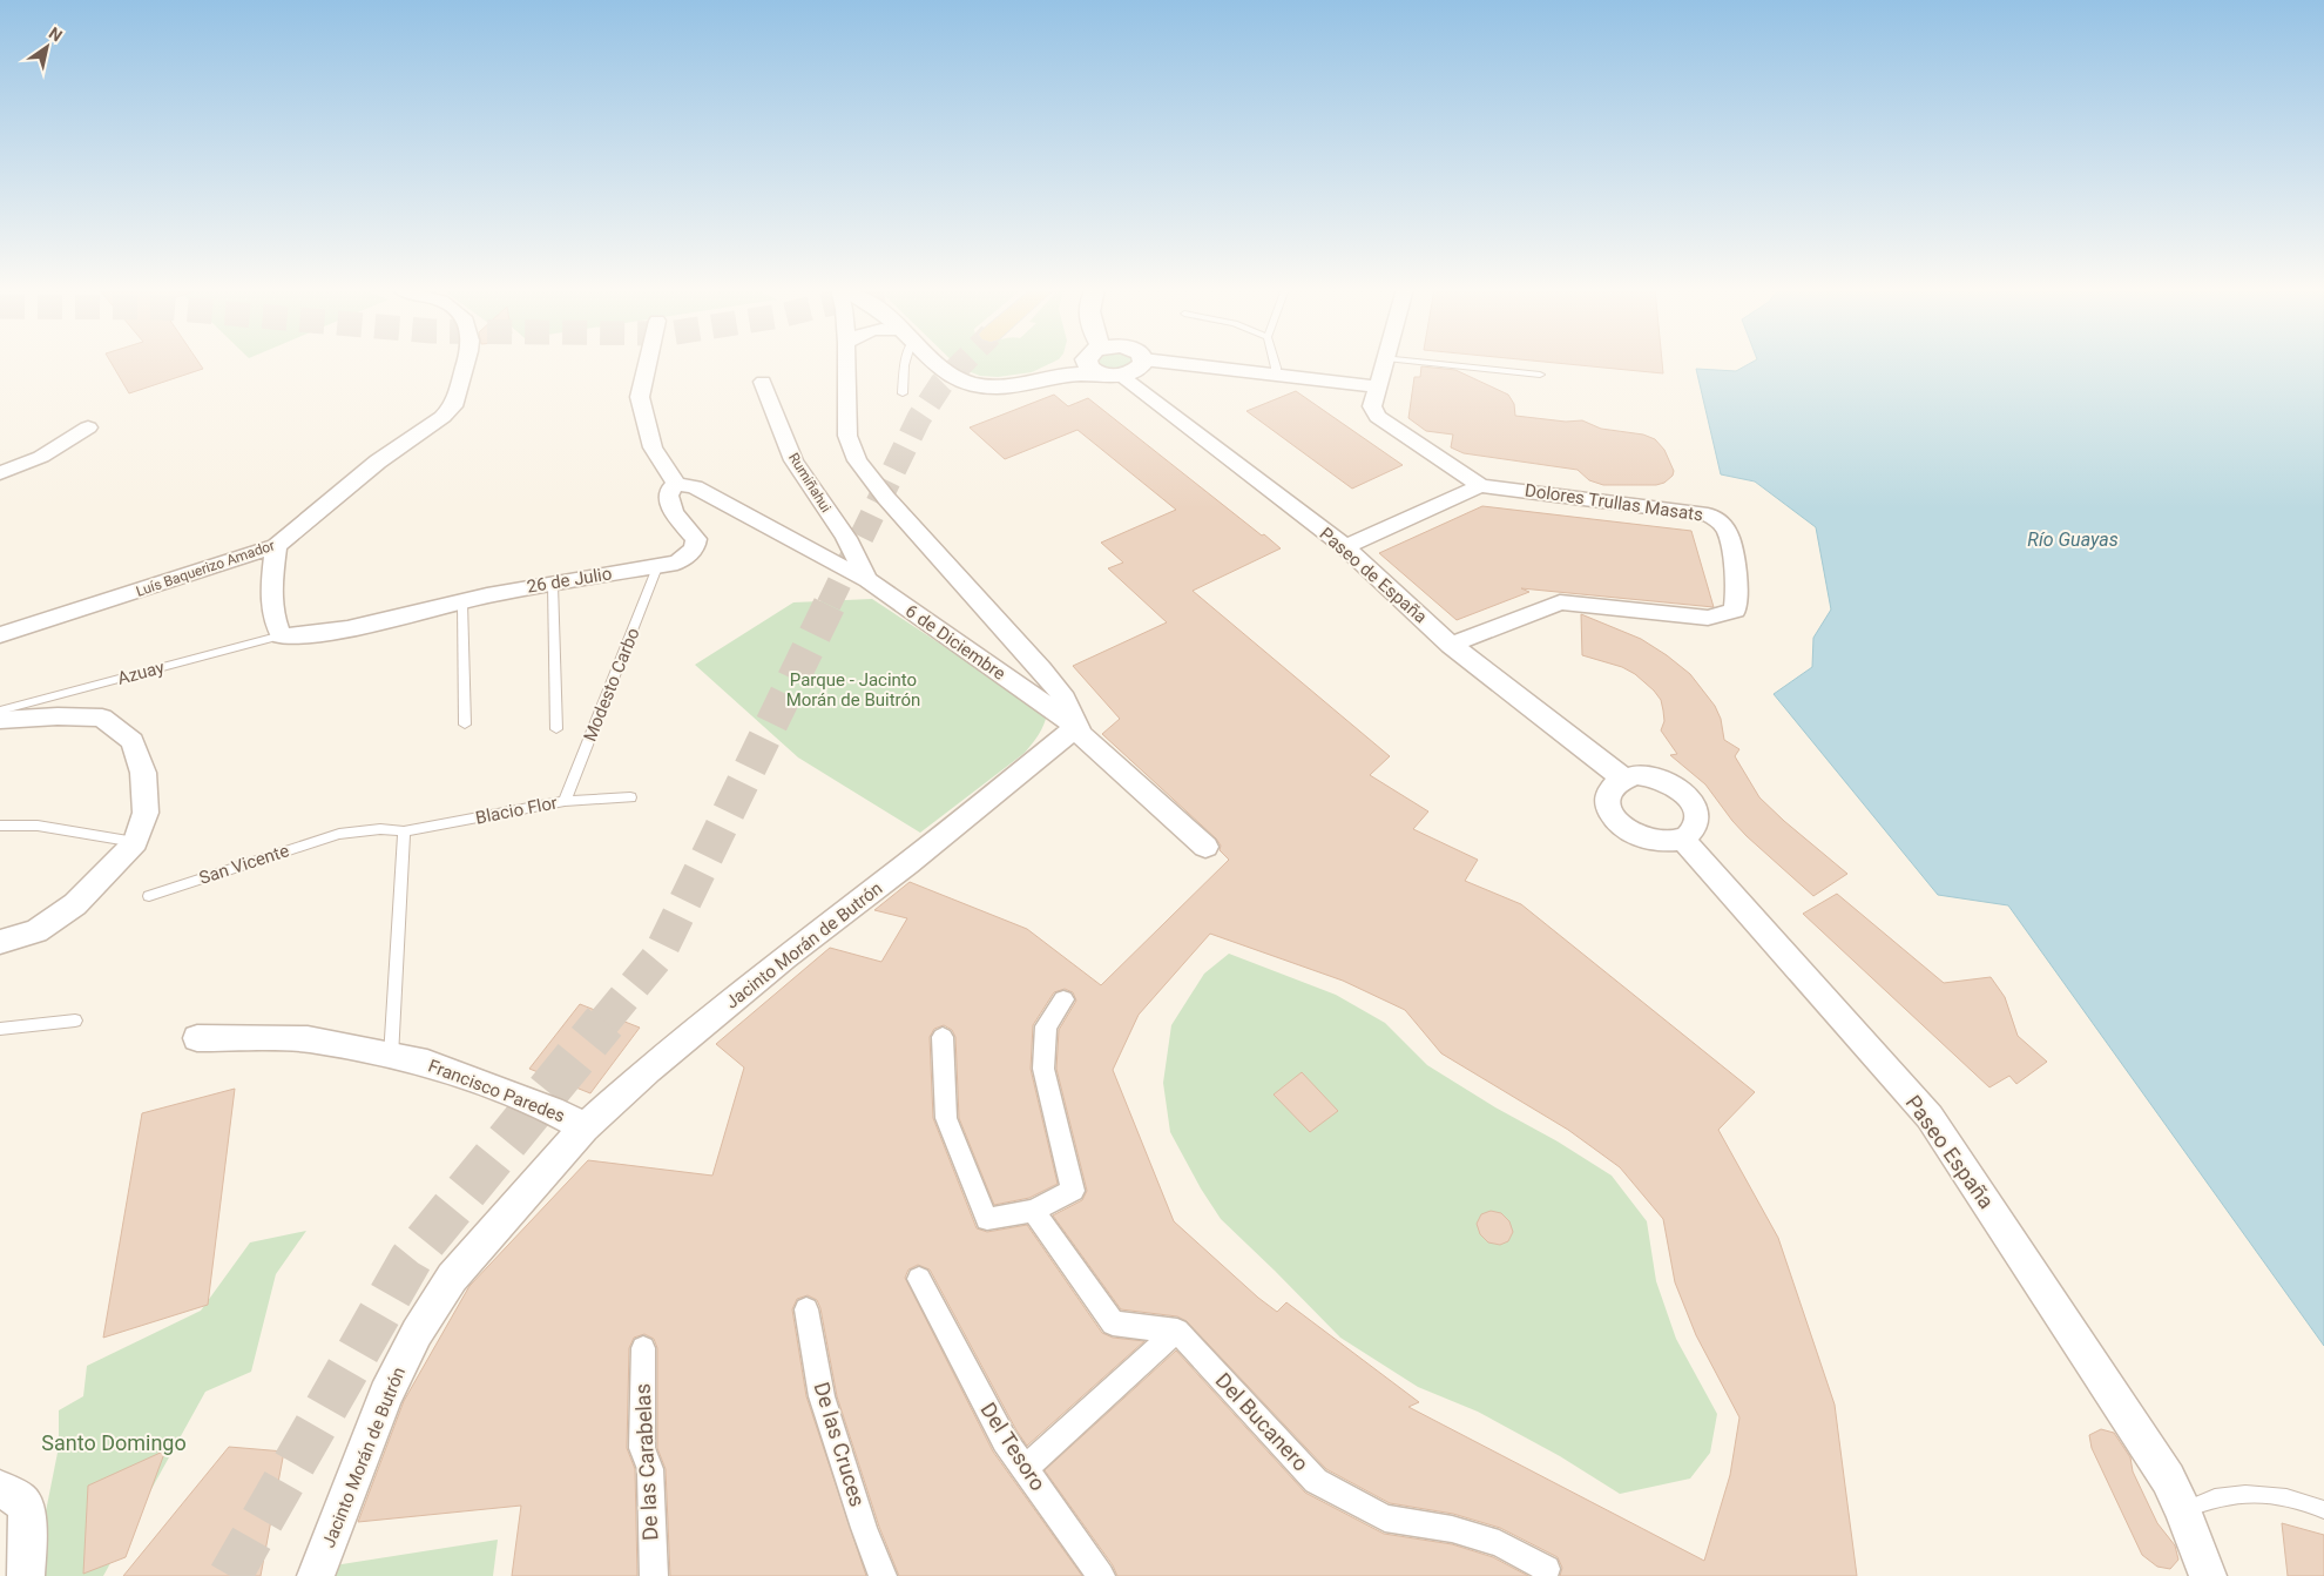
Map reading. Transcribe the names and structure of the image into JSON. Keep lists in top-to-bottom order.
{
  "streets": {
    "street": [
      "Rumiñahui",
      "Dolores Trullas Masats",
      "Luís Baquerizo Amador",
      "Paseo de España",
      "26 de Julio",
      "6 de Diciembre",
      "Jacinto Morán de Butrón",
      "Francisco Paredes",
      "Paseo España",
      "Del Bucanero",
      "De las Cruces",
      "Del Tesoro",
      "De las Carabelas"
    ],
    "lane": [
      "Azuay",
      "Modesto Carbo",
      "Blacio Flor",
      "San Vicente"
    ]
  },
  "crossings": [
    ["Rumiñahui", "6 de Diciembre"],
    ["Dolores Trullas Masats", "Paseo de España"],
    ["Paseo de España", "Paseo España"],
    ["26 de Julio", "6 de Diciembre"],
    ["26 de Julio", "Azuay"],
    ["26 de Julio", "Modesto Carbo"],
    ["6 de Diciembre", "Jacinto Morán de Butrón"],
    ["Modesto Carbo", "Blacio Flor"],
    ["Blacio Flor", "San Vicente"],
    ["Jacinto Morán de Butrón", "Francisco Paredes"]
  ],
  "water": ["Río Guayas"],
  "parks": ["Parque - Jacinto Morán de Buitrón", "Santo Domingo"],
  "north": "top right"
}
